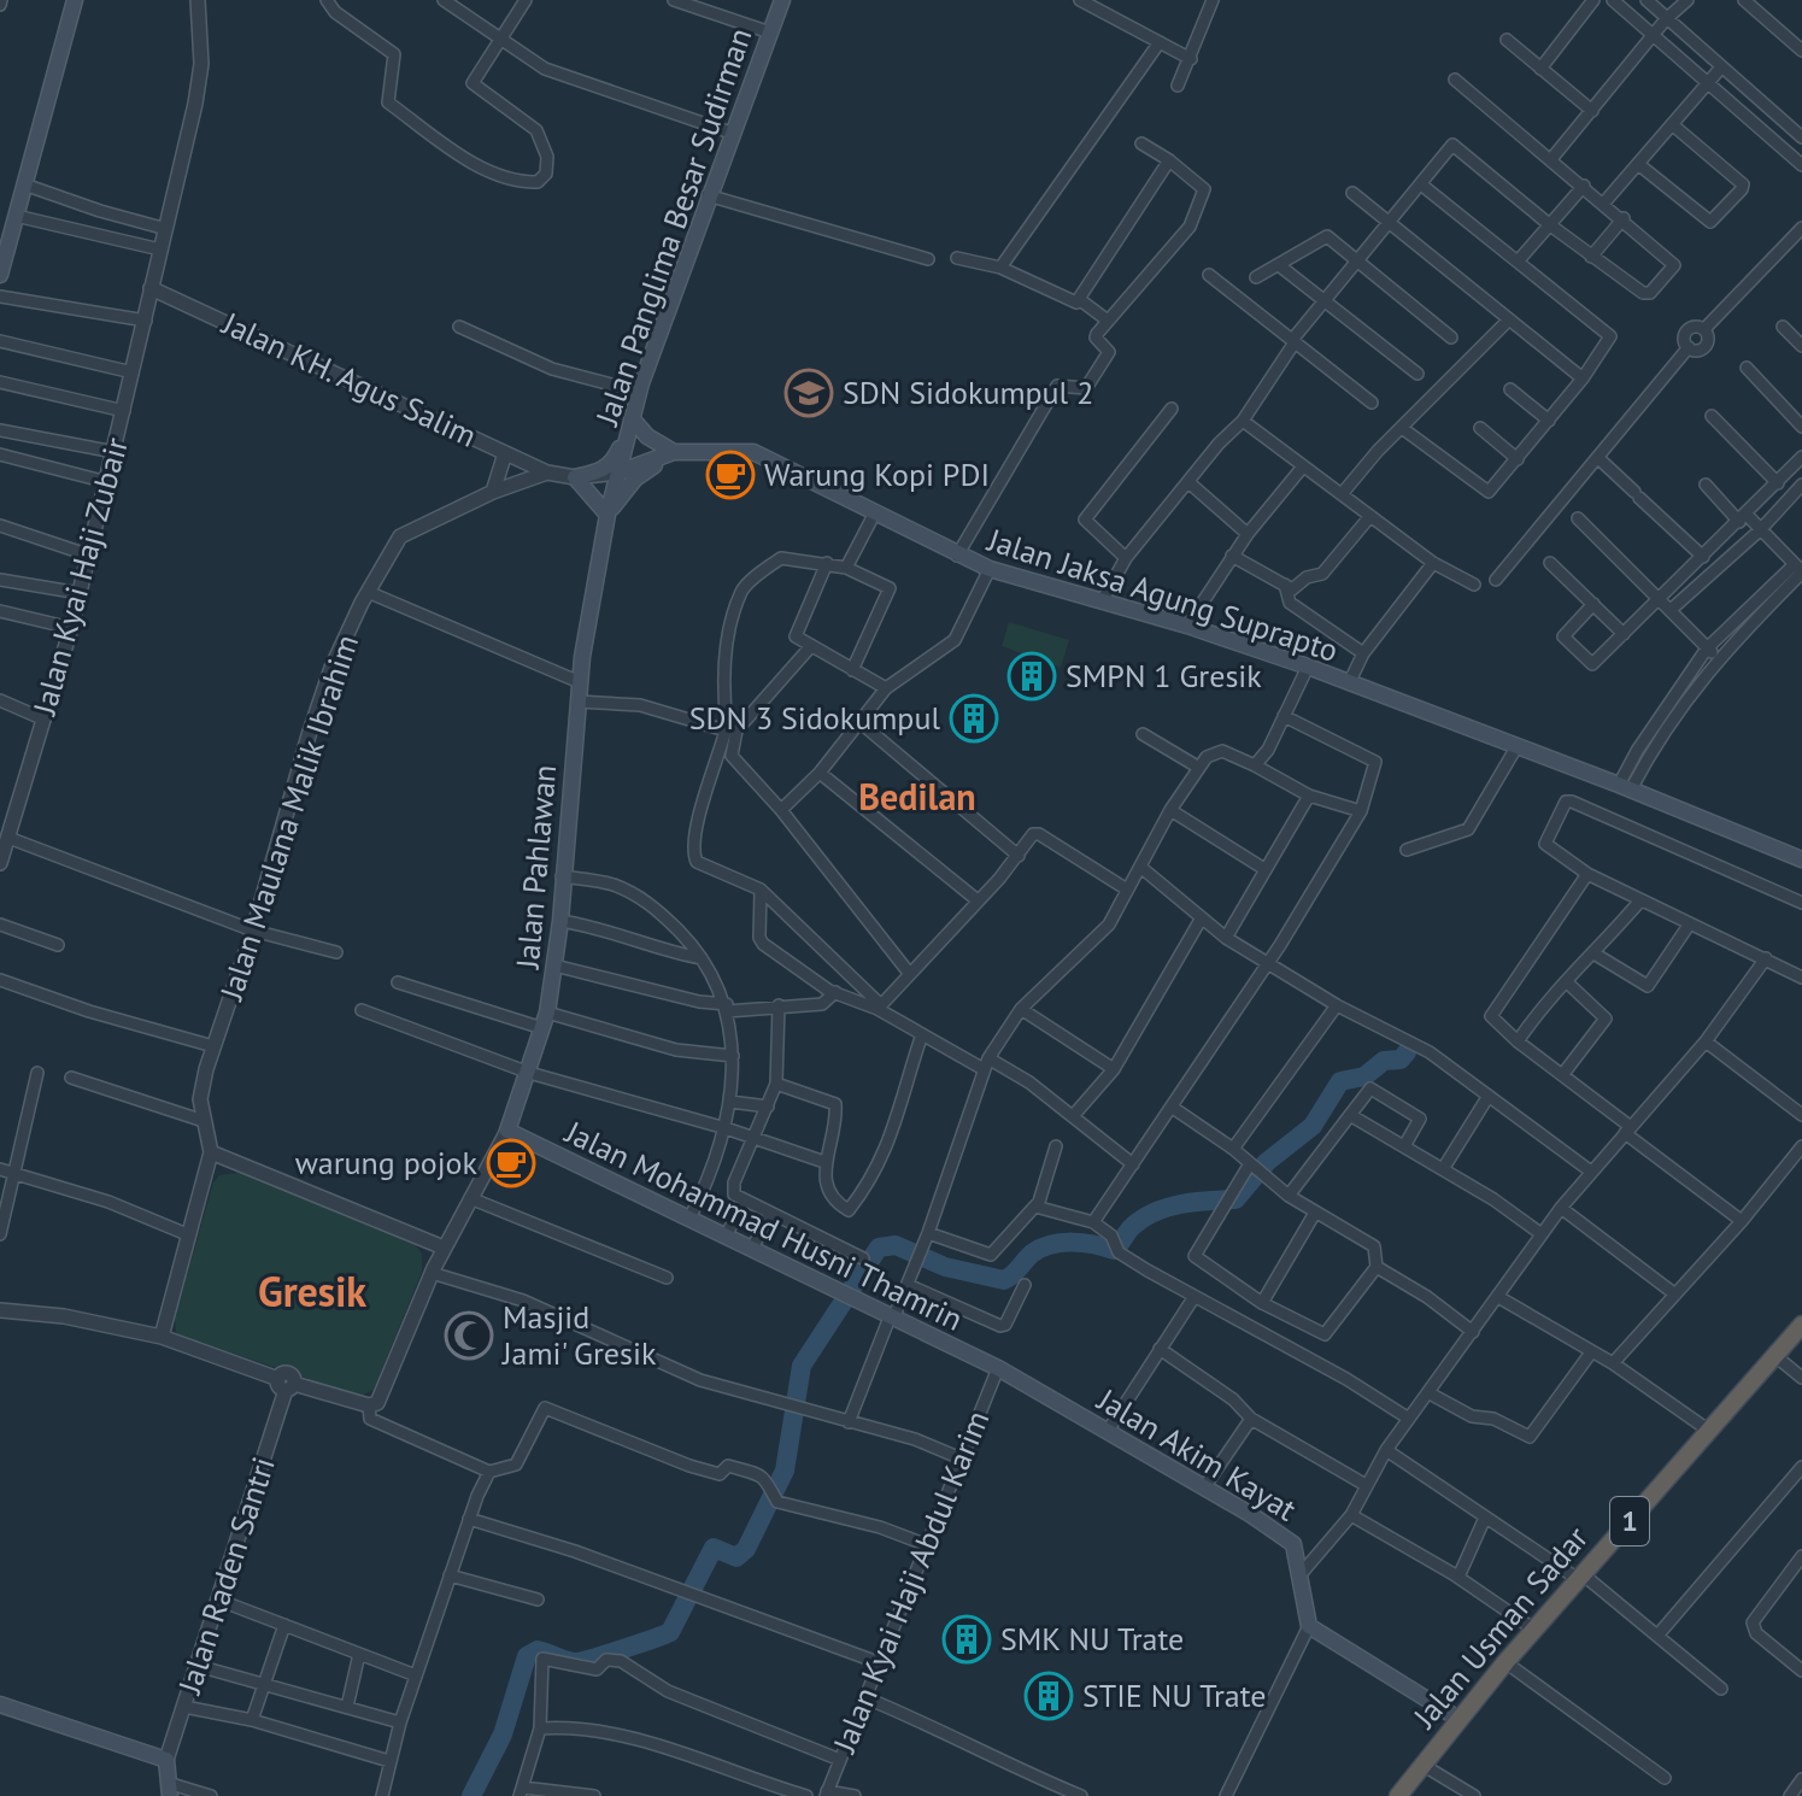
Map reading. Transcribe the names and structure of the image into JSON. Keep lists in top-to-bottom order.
{
  "streets": {
    "highway": ["1", "Jalan Usman Sadar"],
    "main road": [
      "Jalan Panglima Besar Sudirman",
      "Jalan Jaksa Agung Suprapto",
      "Jalan Pahlawan",
      "Jalan Mohammad Husni Thamrin",
      "Jalan Akim Kayat"
    ],
    "street": [
      "Jalan KH. Agus Salim",
      "Jalan Kyai Haji Zubair",
      "Jalan Maulana Malik Ibrahim",
      "Jalan Raden Santri",
      "Jalan Kyai Haji Abdul Karim"
    ]
  },
  "crossings": [
    ["Jalan Panglima Besar Sudirman", "Jalan Jaksa Agung Suprapto"],
    ["Jalan Panglima Besar Sudirman", "Jalan Pahlawan"],
    ["Jalan KH. Agus Salim", "Jalan Kyai Haji Zubair"],
    ["Jalan KH. Agus Salim", "Jalan Maulana Malik Ibrahim"],
    ["Jalan Jaksa Agung Suprapto", "Jalan Pahlawan"],
    ["Jalan Pahlawan", "Jalan Mohammad Husni Thamrin"],
    ["Jalan Mohammad Husni Thamrin", "Jalan Akim Kayat"],
    ["Jalan Mohammad Husni Thamrin", "Jalan Kyai Haji Abdul Karim"],
    ["Jalan Akim Kayat", "Jalan Kyai Haji Abdul Karim"]
  ],
  "districts": ["Bedilan", "Gresik"],
  "places": {
    "school or university": ["SDN Sidokumpul 2"],
    "cafe": ["Warung Kopi PDI", "warung pojok"],
    "building": [
      "SMPN 1 Gresik",
      "SDN 3 Sidokumpul",
      "SMK NU Trate",
      "STIE NU Trate"
    ],
    "mosque": ["Masjid Jami' Gresik"]
  }
}
